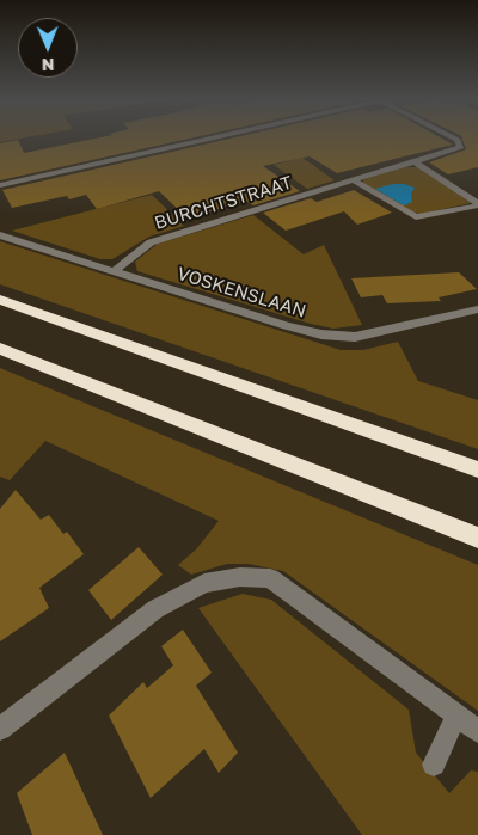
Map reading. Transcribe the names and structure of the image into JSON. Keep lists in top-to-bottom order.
{
  "streets": {
    "street": ["BURCHTSTRAAT", "VOSKENSLAAN"]
  },
  "crossings": [
    ["BURCHTSTRAAT", "VOSKENSLAAN"]
  ],
  "north": "bottom"
}
